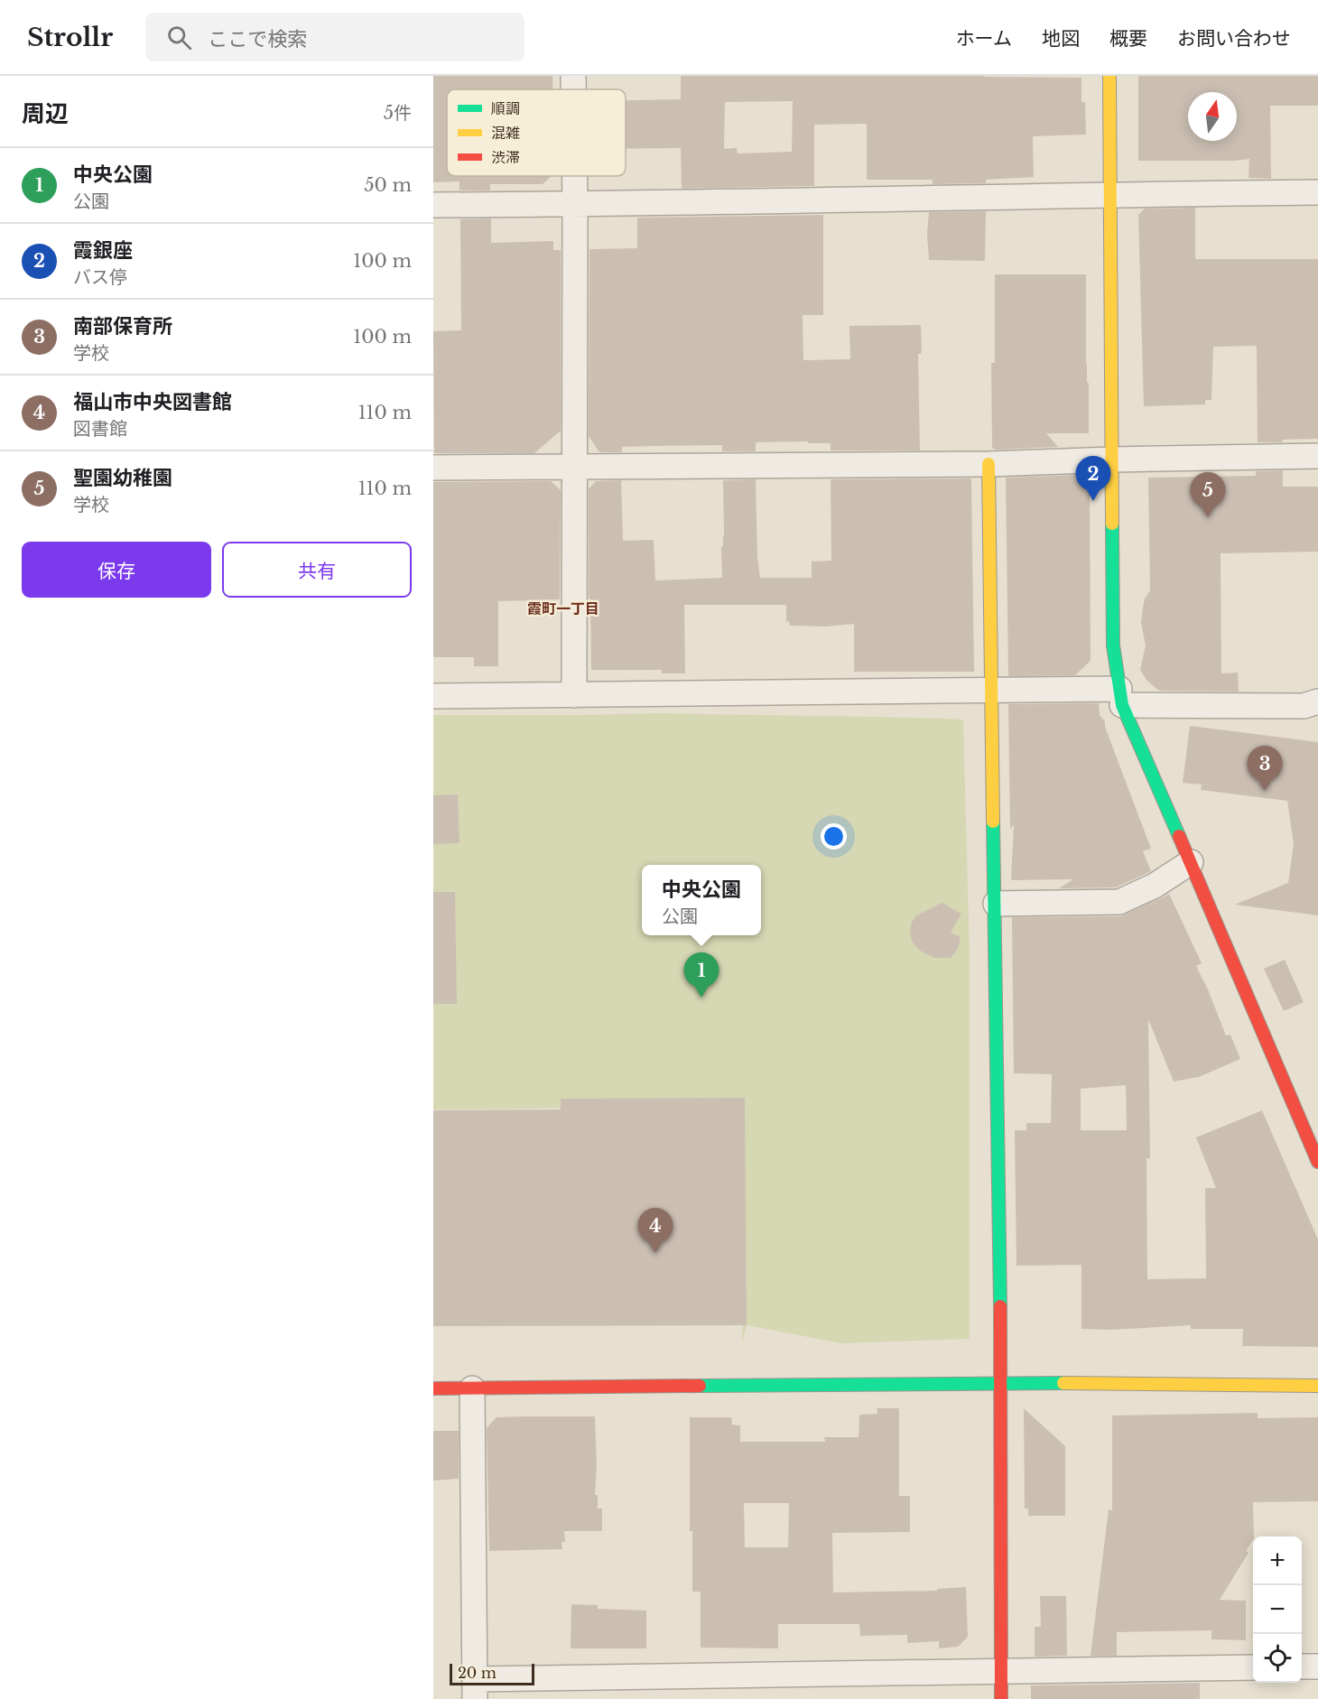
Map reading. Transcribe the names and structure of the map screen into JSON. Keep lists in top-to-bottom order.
{
  "districts": ["霞町一丁目"],
  "legend": ["順調", "混雑", "渋滞"],
  "scale_bar": "20 m",
  "north": "top",
  "page": {
    "header": "Strollr",
    "search": "ここで検索",
    "nav": [
      "ホーム",
      "地図",
      "概要",
      "お問い合わせ"
    ],
    "heading": ["周辺", "5件"],
    "list": [
      {
        "mark": "1",
        "name": "中央公園",
        "note": "公園",
        "value": "50 m"
      },
      {
        "mark": "2",
        "name": "霞銀座",
        "note": "バス停",
        "value": "100 m"
      },
      {
        "mark": "3",
        "name": "南部保育所",
        "note": "学校",
        "value": "100 m"
      },
      {
        "mark": "4",
        "name": "福山市中央図書館",
        "note": "図書館",
        "value": "110 m"
      },
      {
        "mark": "5",
        "name": "聖園幼稚園",
        "note": "学校",
        "value": "110 m"
      }
    ],
    "pins": [
      "2",
      "5",
      "3",
      "1",
      "4"
    ],
    "buttons": ["保存", "共有"],
    "popup": ["中央公園", "公園"],
    "map_buttons": ["+", "−"],
    "scale": "20 m"
  }
}
